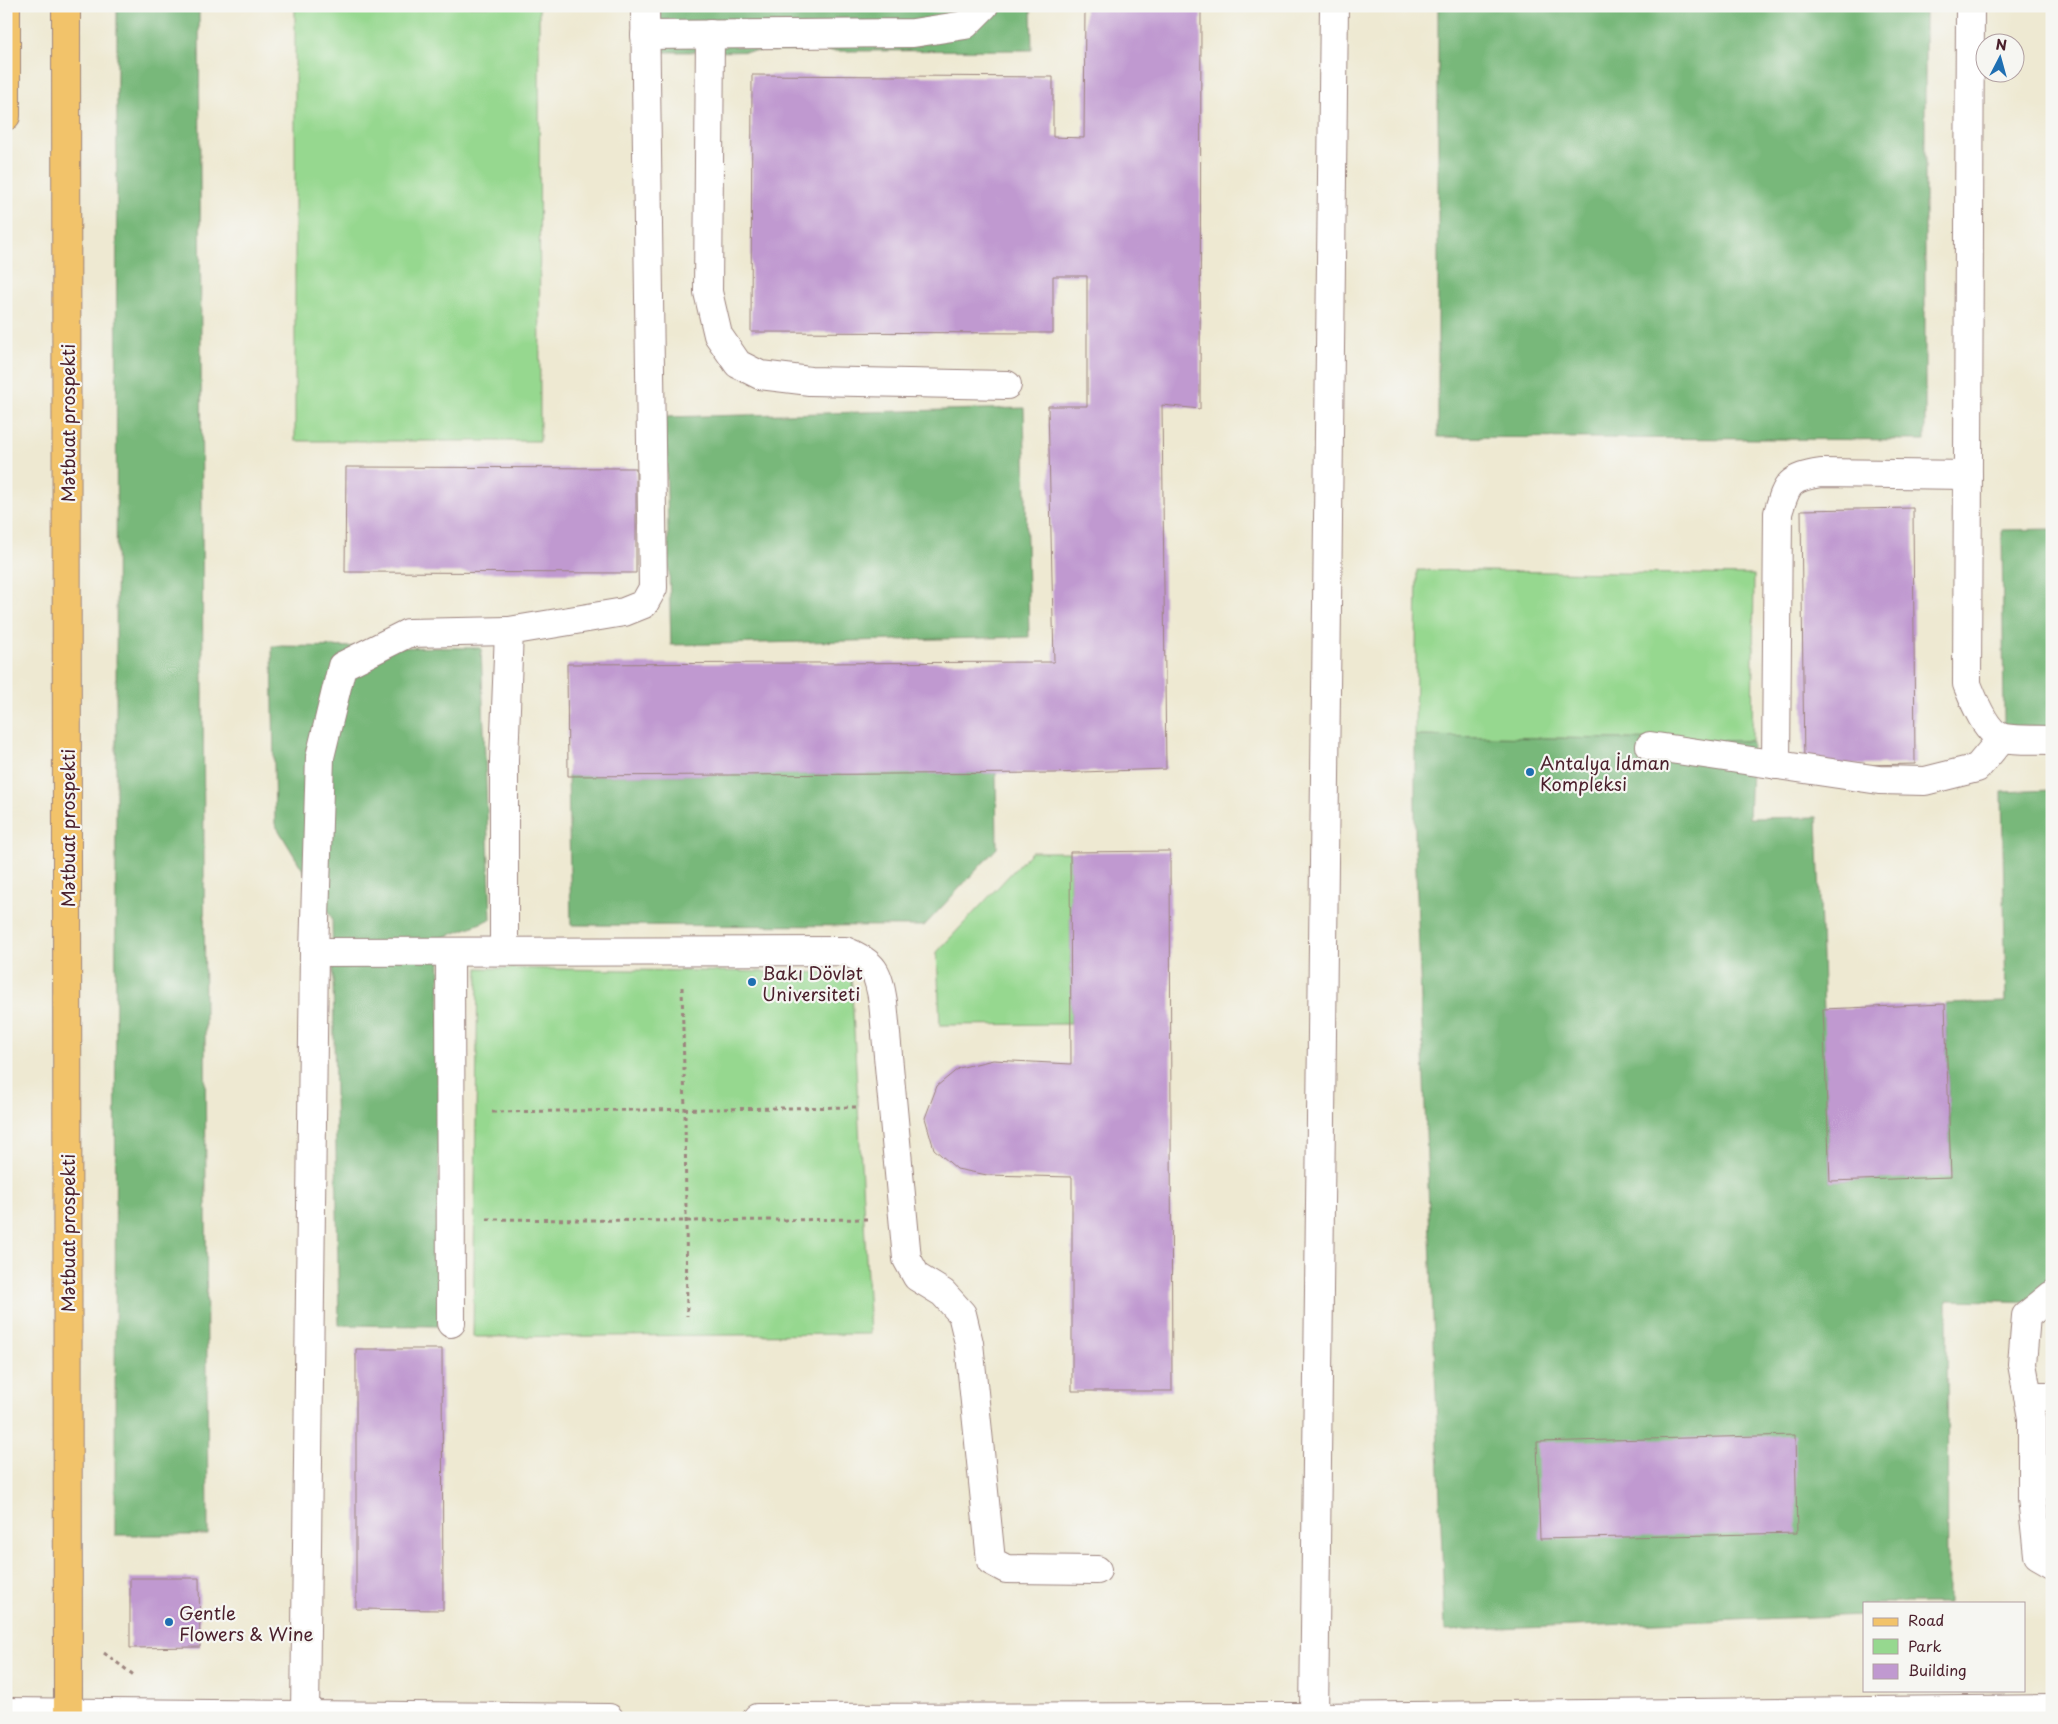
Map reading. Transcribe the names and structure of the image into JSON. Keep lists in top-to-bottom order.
{
  "streets": {
    "main road": ["Mətbuat prospekti"]
  },
  "places": ["Antalya İdman Kompleksi", "Bakı Dövlət Universiteti", "Gentle Flowers & Wine"],
  "legend": ["Road", "Park", "Building"],
  "north": "top"
}
